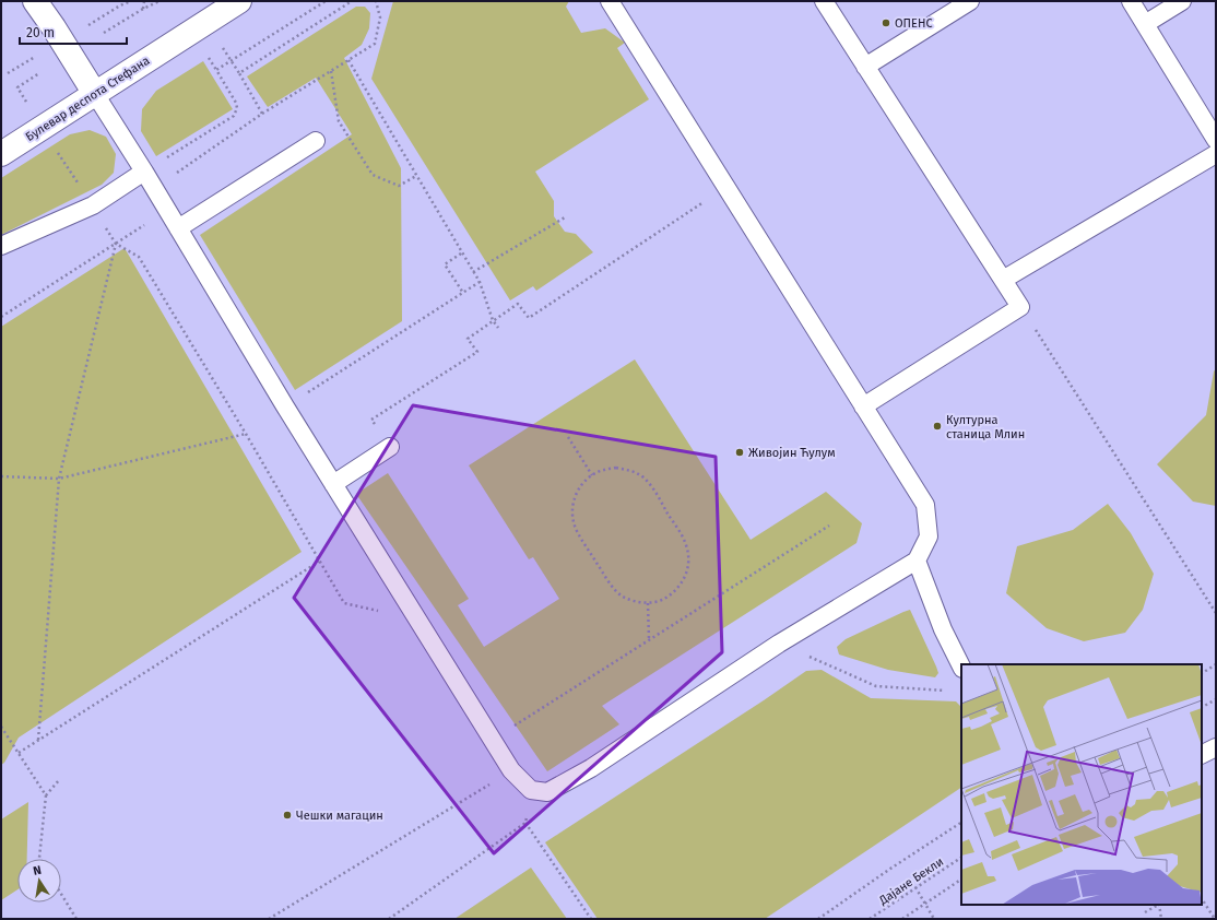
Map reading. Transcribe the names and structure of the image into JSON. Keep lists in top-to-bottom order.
{
  "streets": {
    "street": ["Булевар деспота Стефана"],
    "path": ["Дајане Бекли"]
  },
  "places": [
    "ОПЕНС",
    "Културна станица Млин",
    "Живојин Ћулум",
    "Чешки магацин"
  ],
  "scale_bar": "20 m",
  "north": "top"
}
